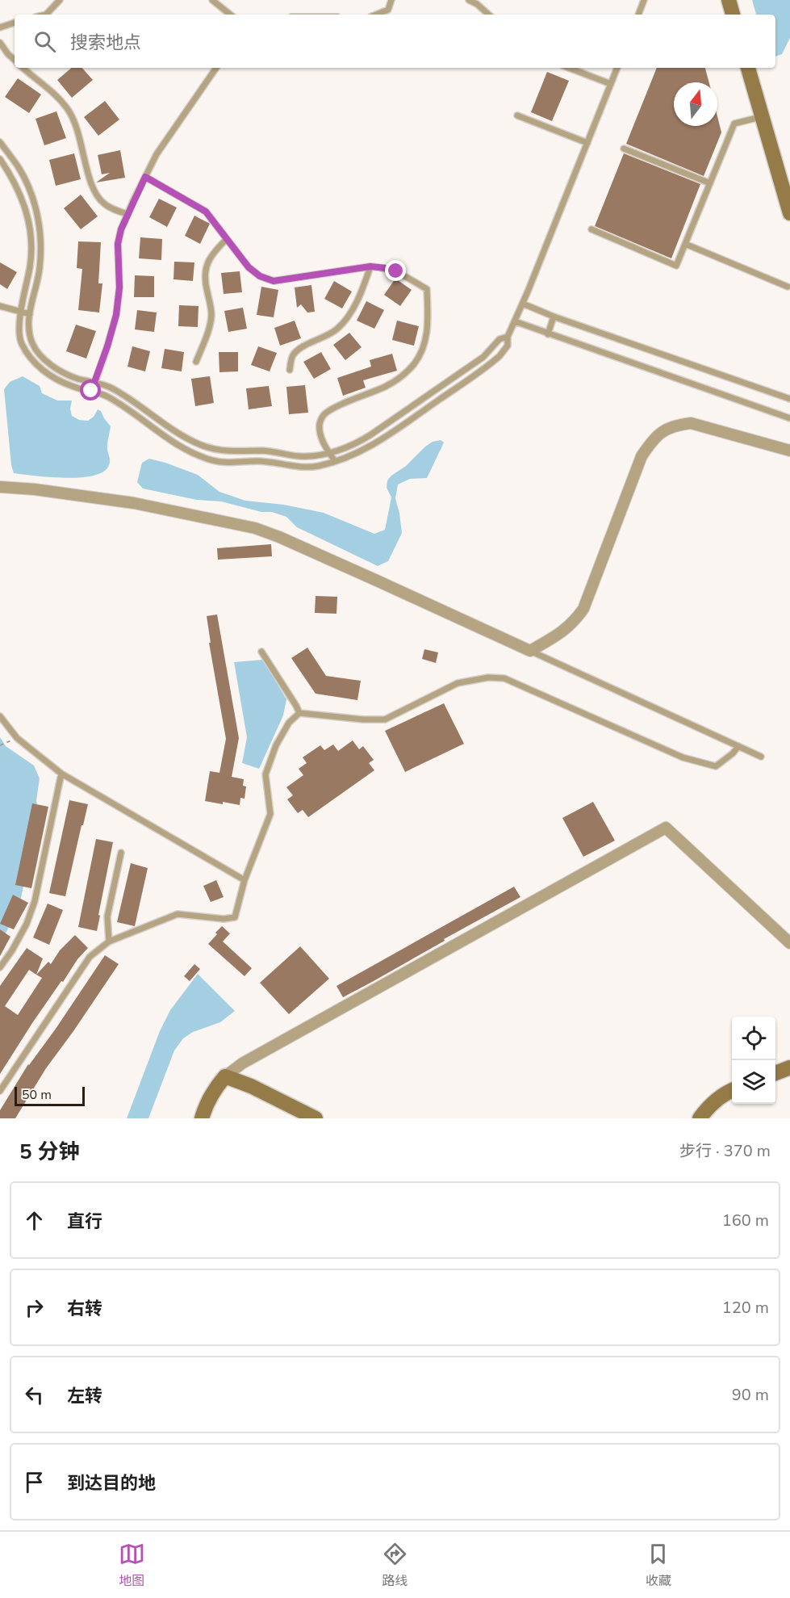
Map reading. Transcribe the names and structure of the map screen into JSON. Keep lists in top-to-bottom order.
{
  "scale_bar": "50 m",
  "north": "top",
  "page": {
    "search": "搜索地点",
    "scale": "50 m",
    "heading": ["5 分钟", "步行 · 370 m"],
    "list": [
      ["直行", "160 m"],
      ["右转", "120 m"],
      ["左转", "90 m"],
      "到达目的地"
    ],
    "nav": ["地图", "路线", "收藏"]
  }
}
